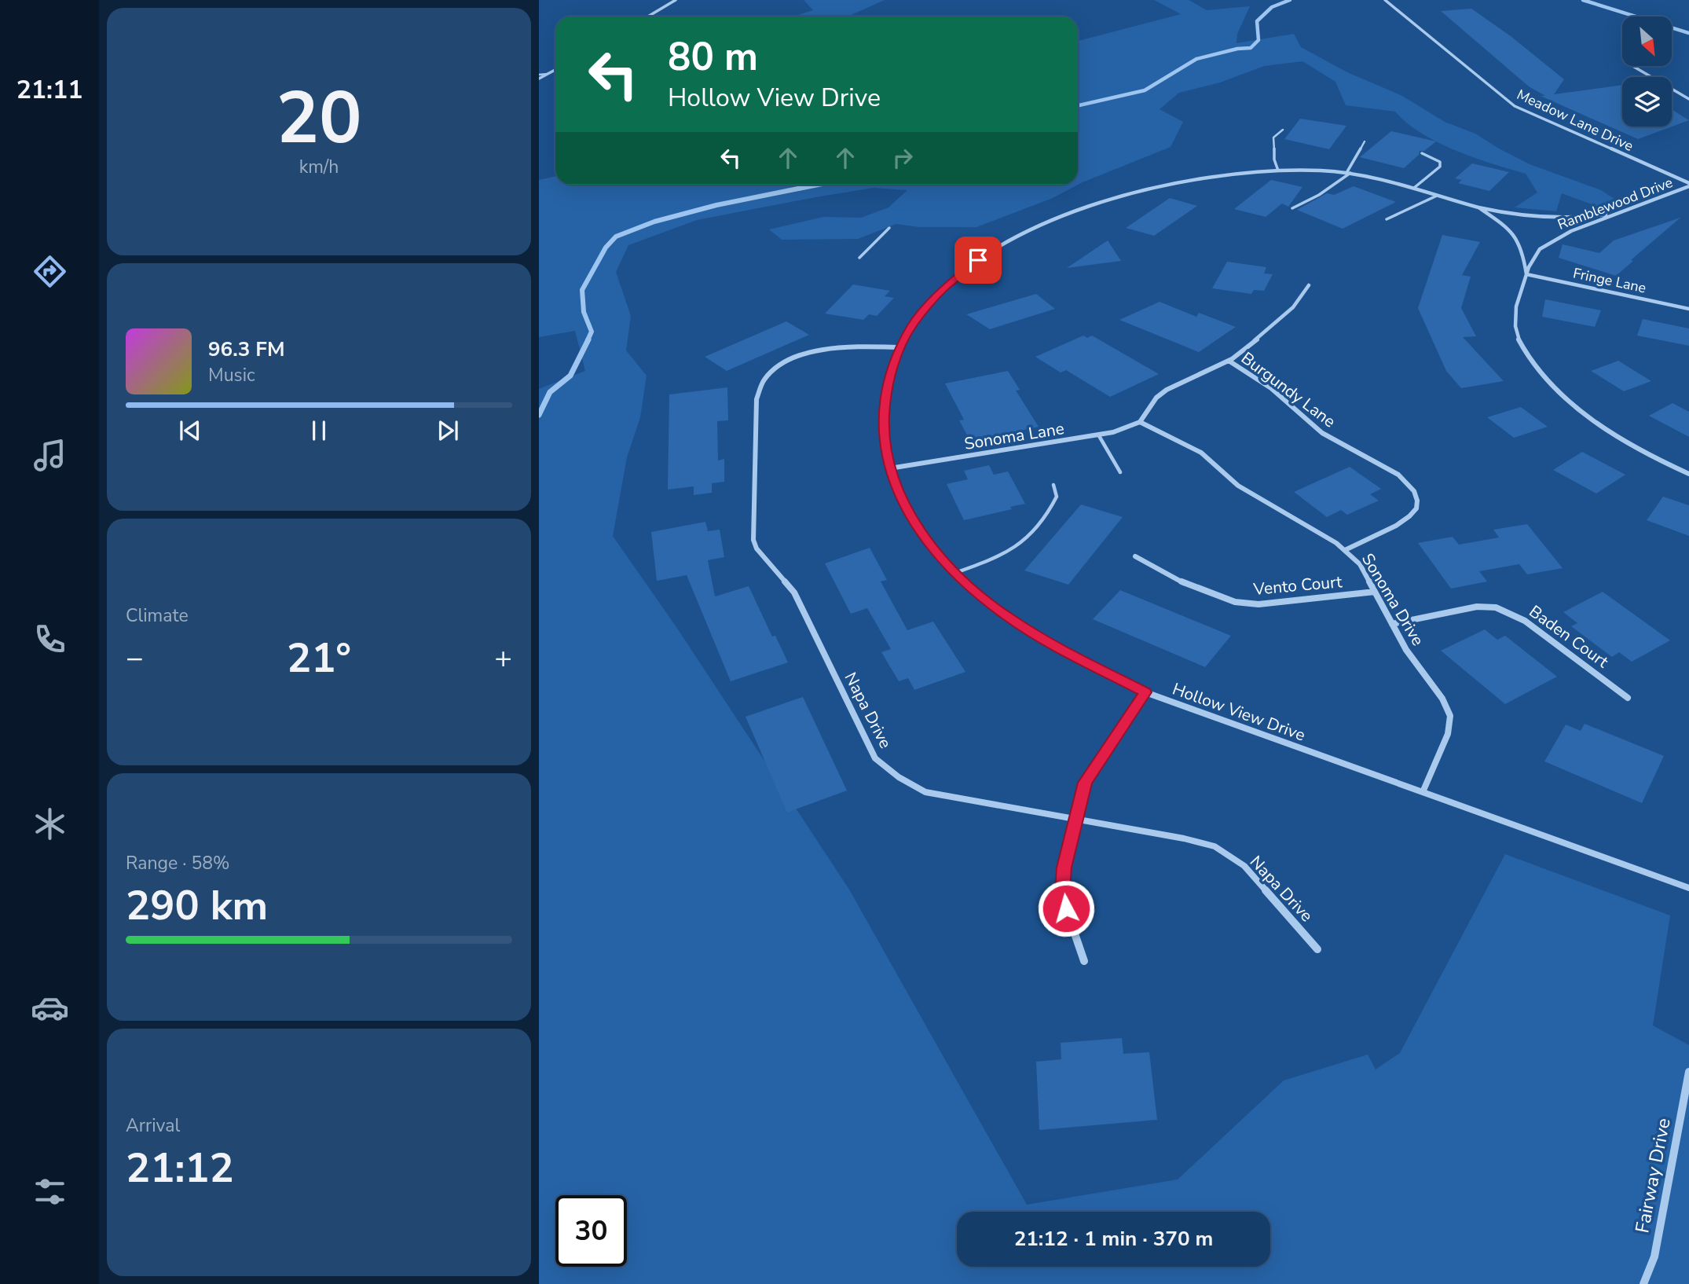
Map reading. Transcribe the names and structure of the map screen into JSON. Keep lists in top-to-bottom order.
{
  "streets": {
    "street": [
      "Meadow Lane Drive",
      "Ramblewood Drive",
      "Fringe Lane",
      "Burgundy Lane",
      "Sonoma Lane",
      "Vento Court",
      "Sonoma Drive",
      "Baden Court",
      "Napa Drive",
      "Hollow View Drive",
      "Fairway Drive"
    ]
  },
  "crossings": [
    ["Meadow Lane Drive", "Ramblewood Drive"],
    ["Ramblewood Drive", "Fringe Lane"],
    ["Ramblewood Drive", "Hollow View Drive"],
    ["Fringe Lane", "Hollow View Drive"],
    ["Burgundy Lane", "Sonoma Drive"],
    ["Sonoma Lane", "Sonoma Drive"],
    ["Sonoma Lane", "Hollow View Drive"],
    ["Vento Court", "Sonoma Drive"],
    ["Sonoma Drive", "Baden Court"],
    ["Sonoma Drive", "Hollow View Drive"],
    ["Napa Drive", "Hollow View Drive"]
  ],
  "north": "bottom right",
  "page": {
    "tabs": "21:11",
    "tile": [
      ["20", "km/h"],
      "Climate",
      ["Range · 58%", "290 km"],
      ["Arrival", "21:12"]
    ],
    "turn": ["80 m", "Hollow View Drive"],
    "song": ["96.3 FM", "Music"],
    "heat": ["−", "21°", "+"],
    "limit": "30",
    "trip": "21:12 · 1 min · 370 m"
  }
}
